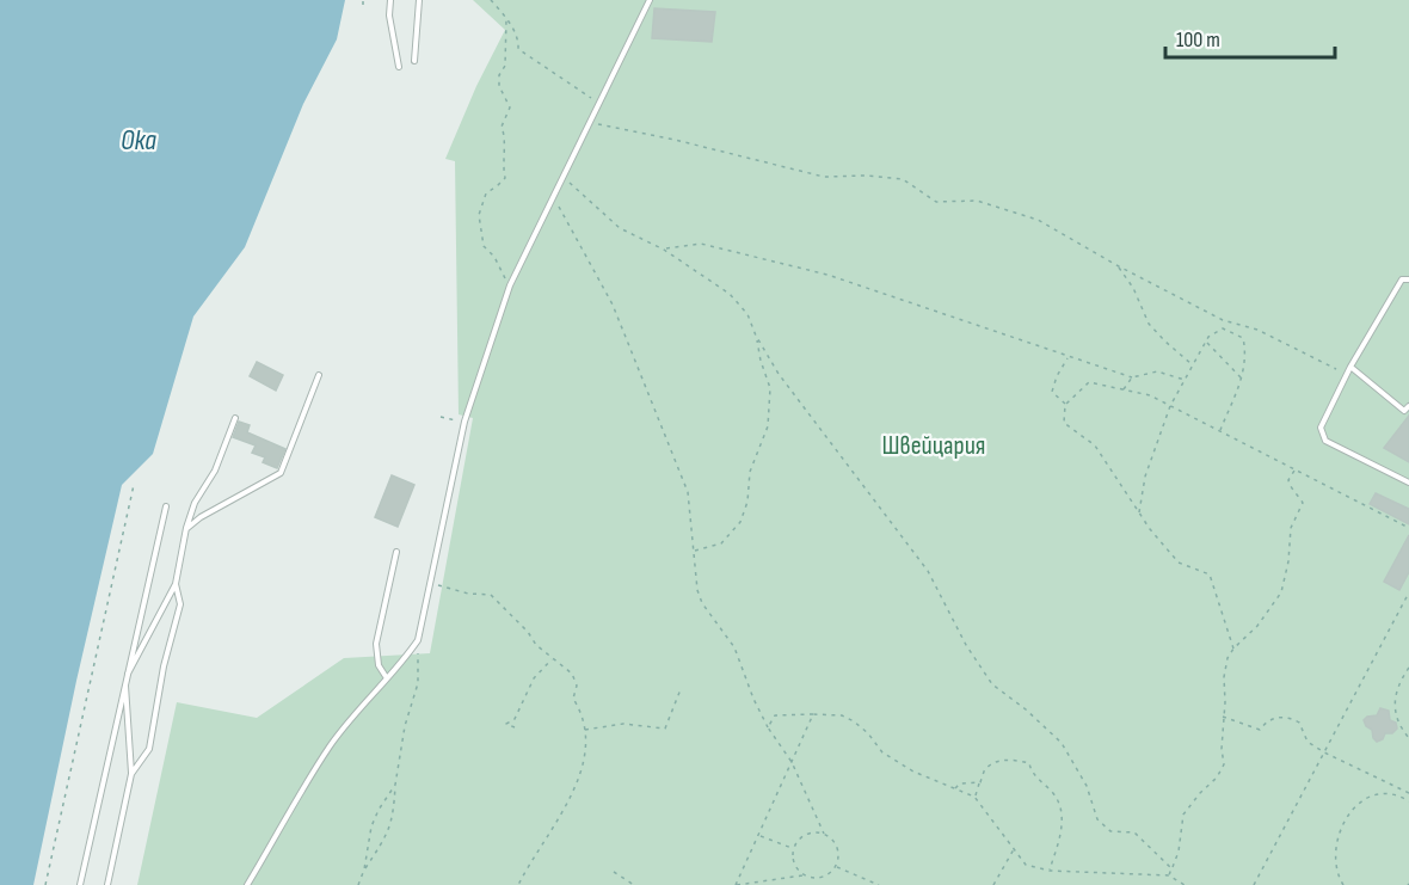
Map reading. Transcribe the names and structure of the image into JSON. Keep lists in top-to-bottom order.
{
  "water": ["Ока"],
  "parks": ["Швейцария"],
  "scale_bar": "100 m"
}
